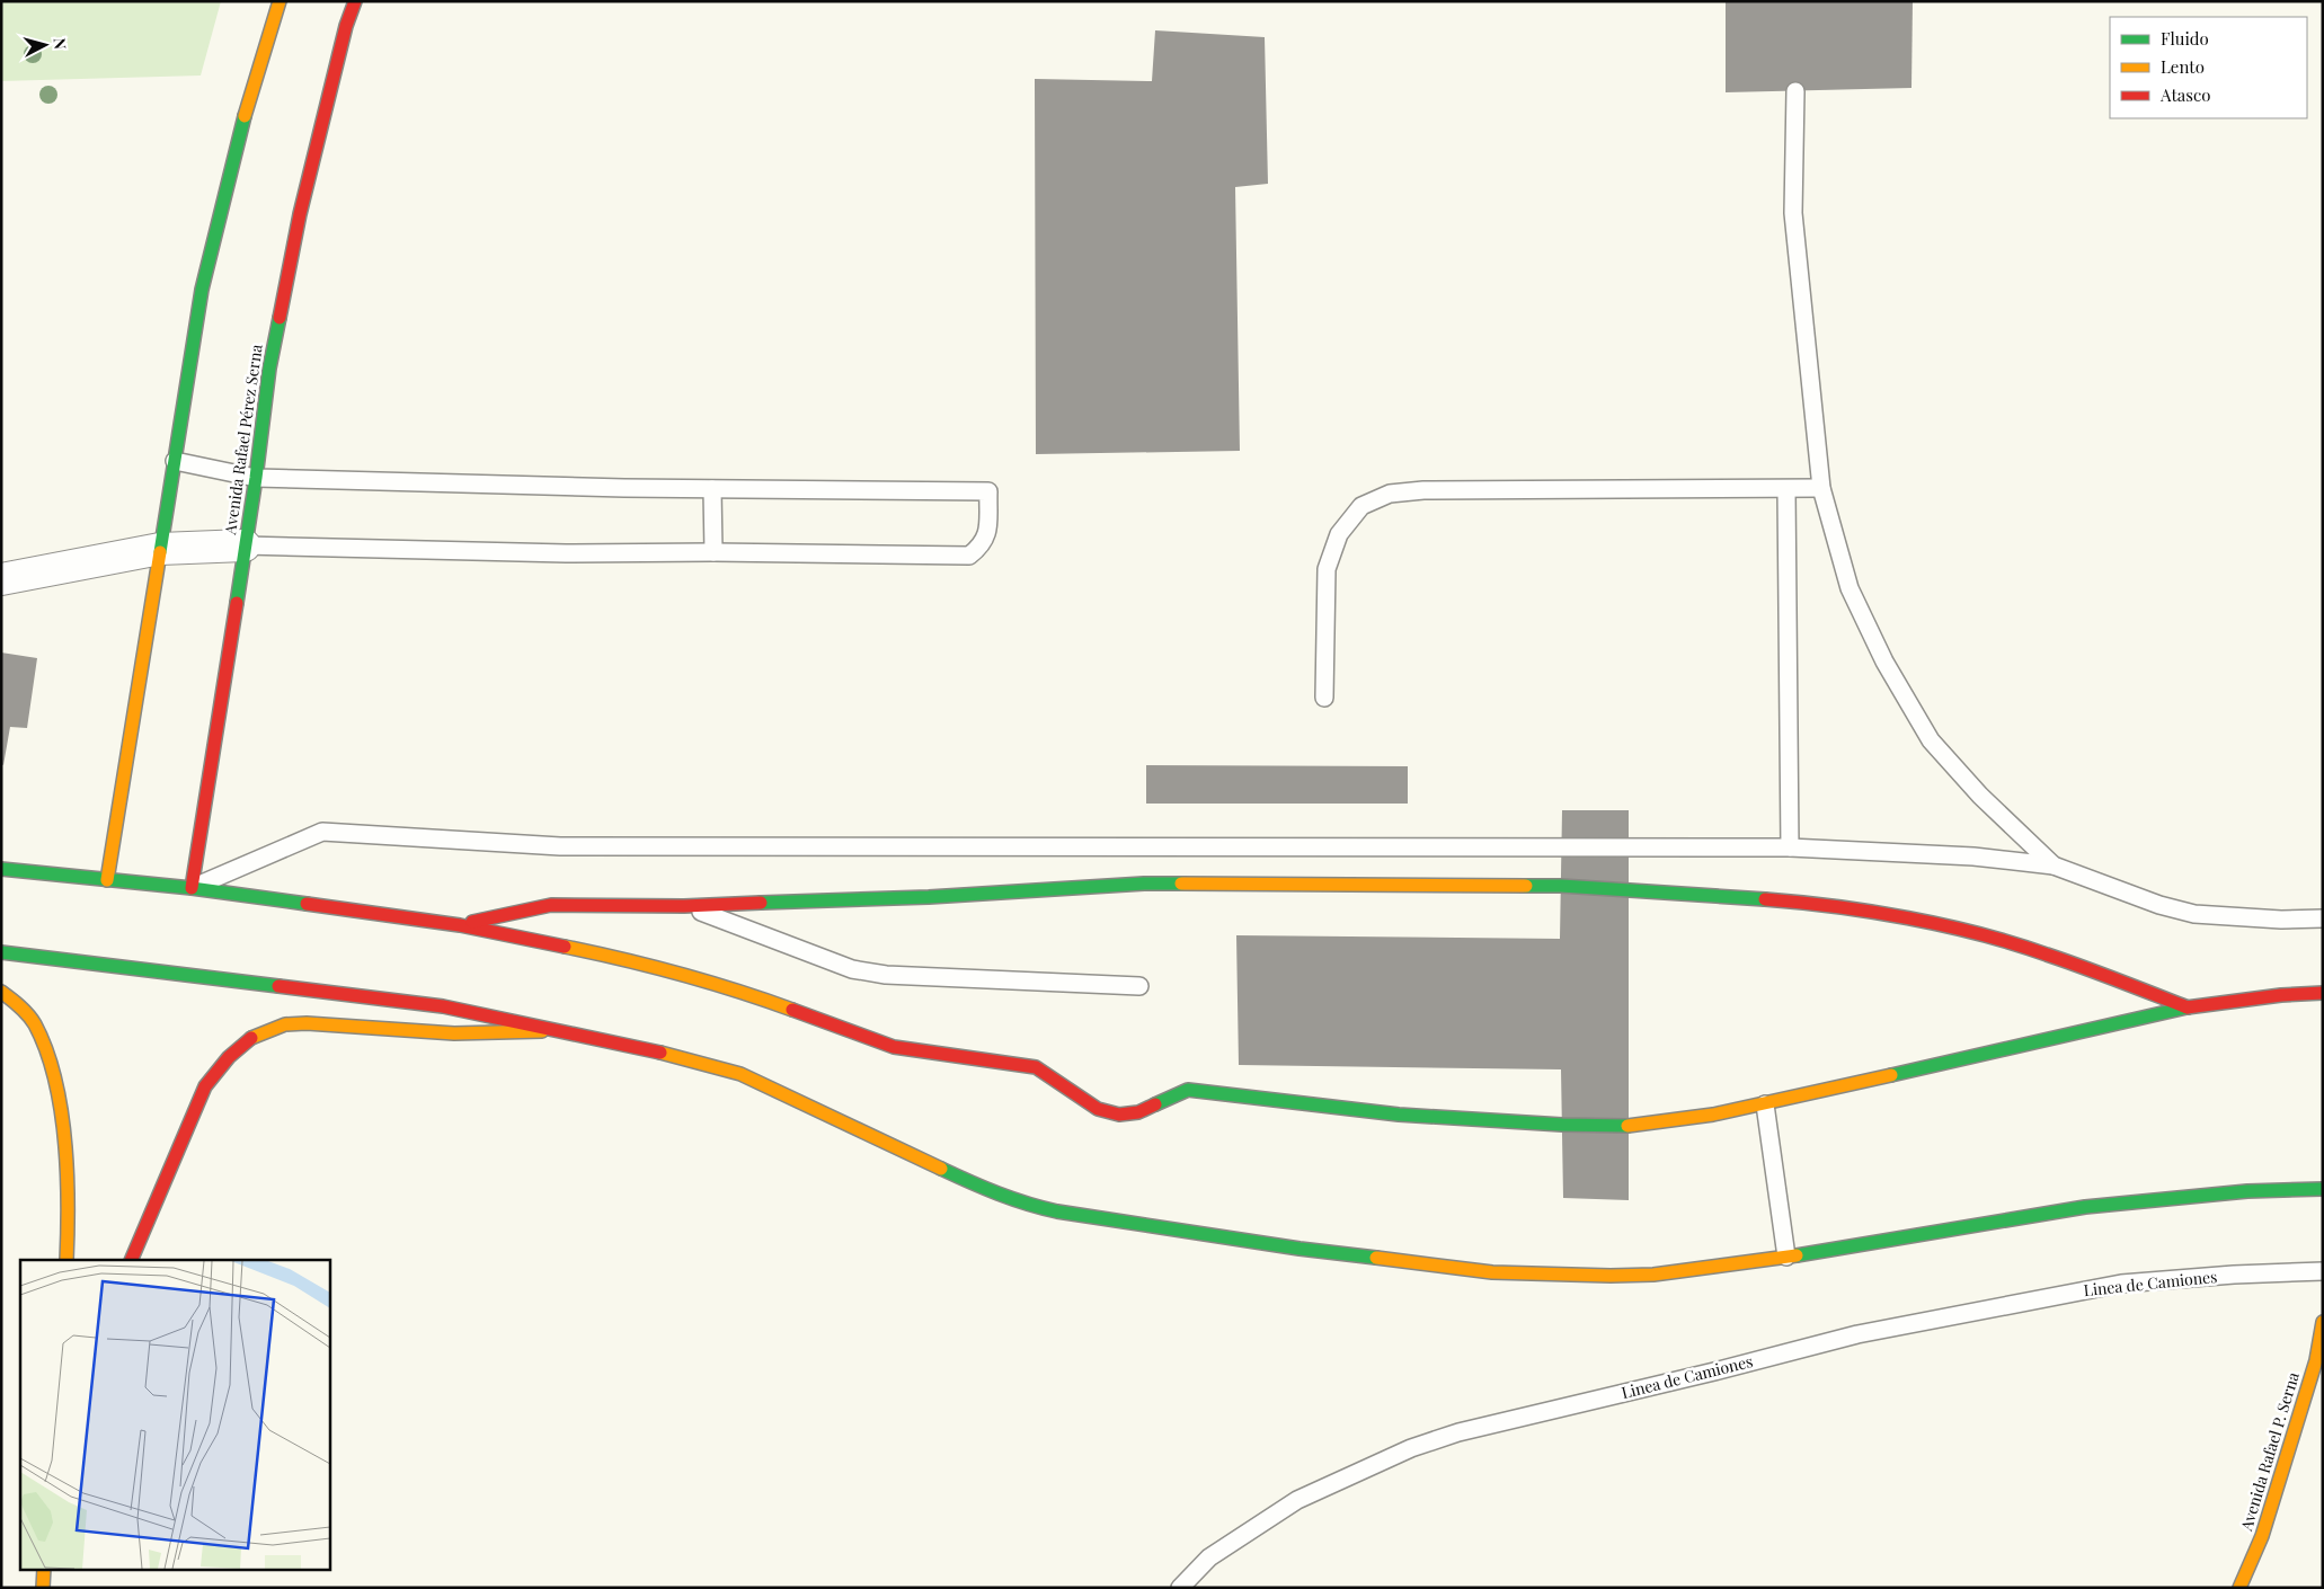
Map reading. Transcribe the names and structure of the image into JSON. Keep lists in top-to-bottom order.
{
  "streets": {
    "main road": ["Avenida Rafael Pérez Serna", "Avenida Rafael P. Serna"],
    "lane": ["Linea de Camiones"]
  },
  "legend": ["Fluido", "Lento", "Atasco"],
  "north": "right"
}
